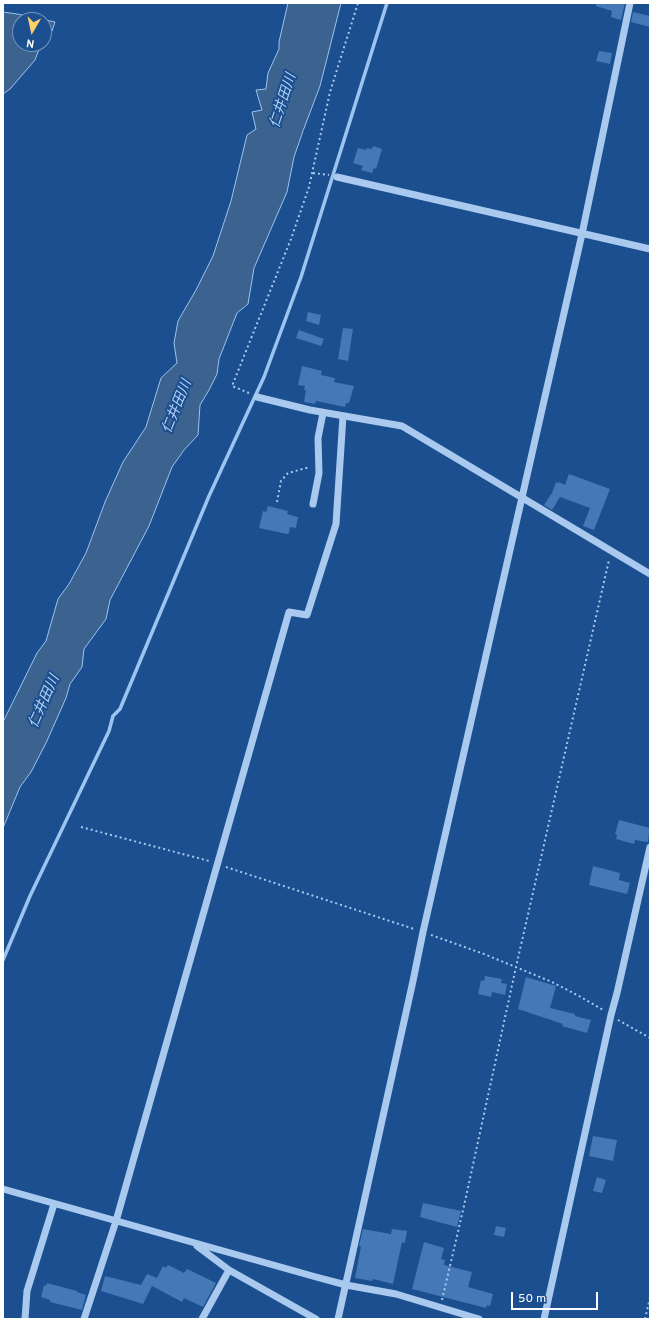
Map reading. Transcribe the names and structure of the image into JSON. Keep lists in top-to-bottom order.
{
  "water": ["仁井田川"],
  "scale_bar": "50 m",
  "north": "bottom"
}
